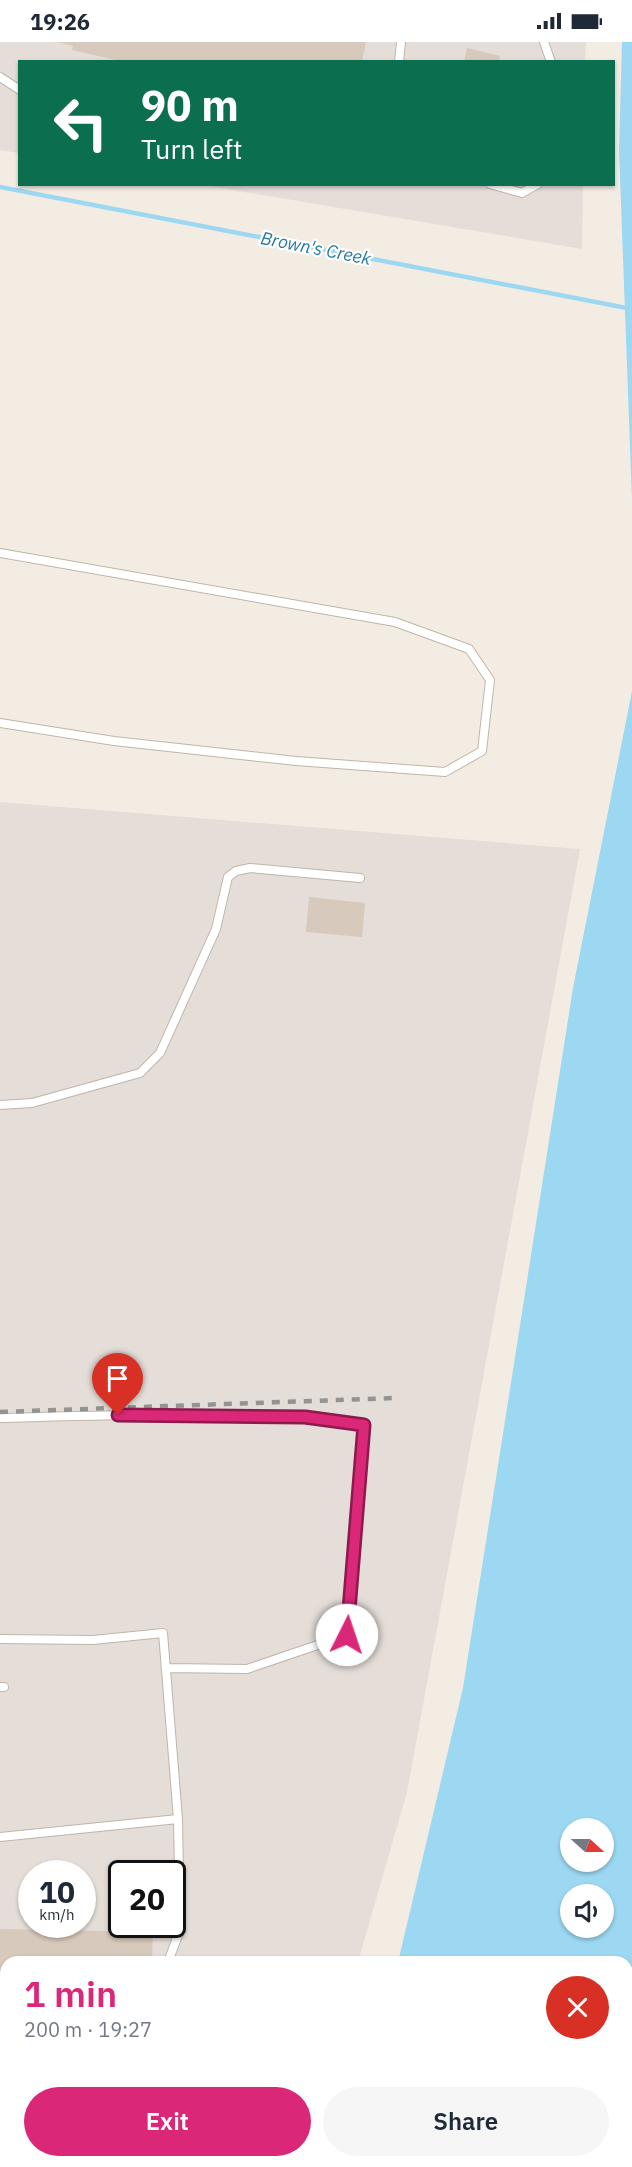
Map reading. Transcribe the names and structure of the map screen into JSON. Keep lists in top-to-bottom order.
{
  "water": ["Brown's Creek"],
  "north": "right",
  "page": {
    "status": "19:26",
    "turn": ["90 m", "Turn left"],
    "speed": "10 km/h",
    "limit": "20",
    "heading": ["1 min", "200 m · 19:27"],
    "buttons": ["Exit", "Share"]
  }
}
